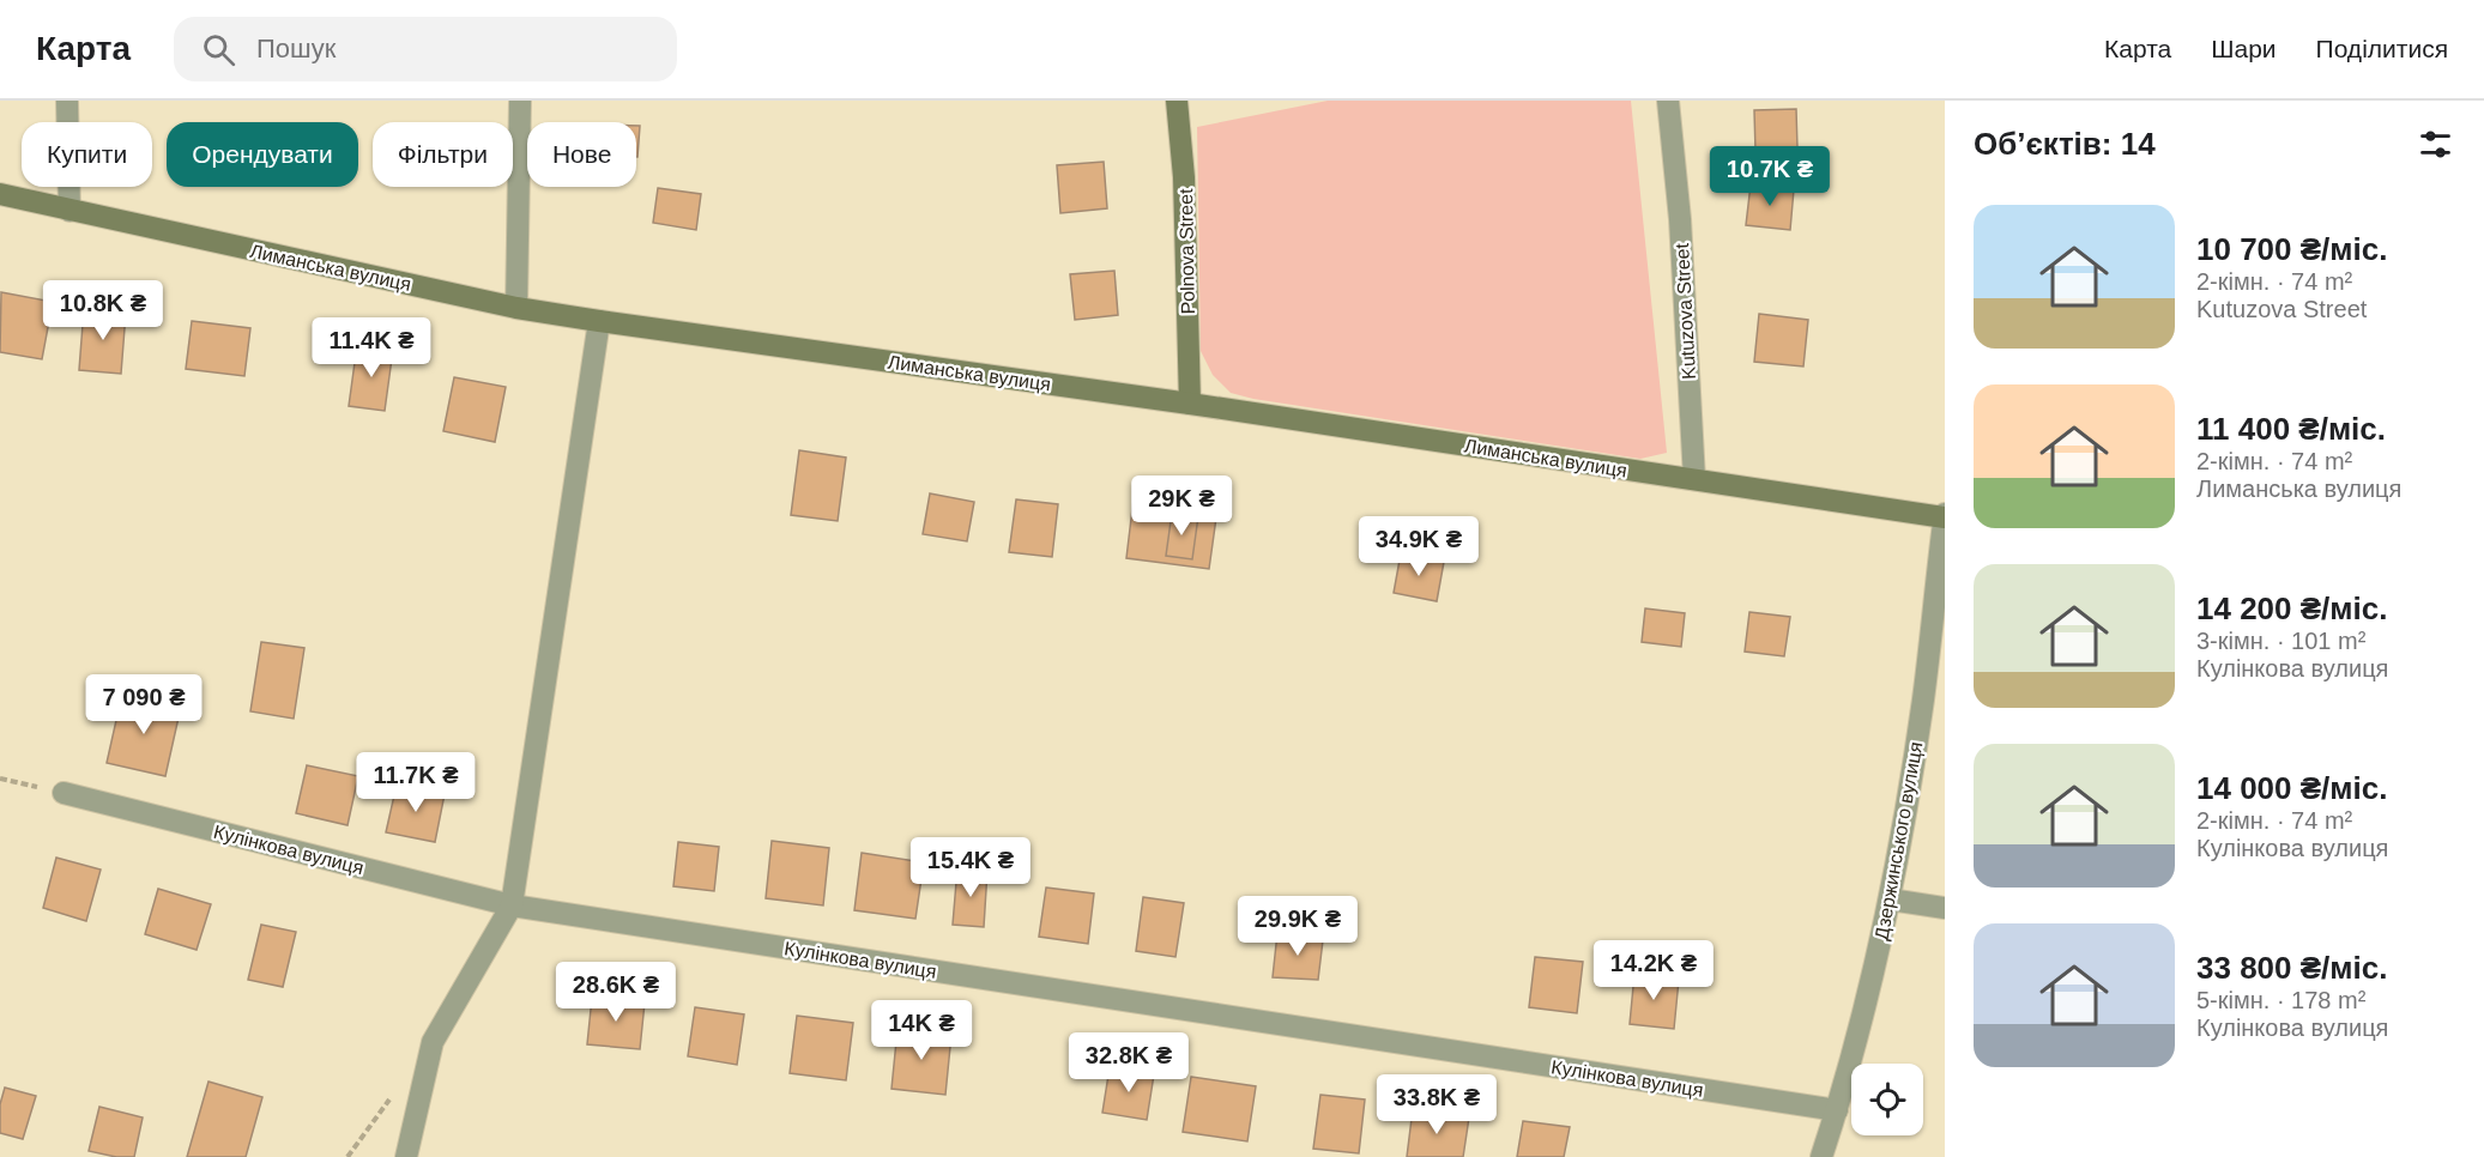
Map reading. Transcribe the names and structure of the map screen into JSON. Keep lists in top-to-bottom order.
{
  "streets": {
    "street": [
      "Polnova Street",
      "Лиманська вулиця",
      "Kutuzova Street",
      "Дзержинського вулиця",
      "Кулінкова вулиця"
    ]
  },
  "crossings": [
    ["Polnova Street", "Лиманська вулиця"],
    ["Лиманська вулиця", "Kutuzova Street"],
    ["Лиманська вулиця", "Дзержинського вулиця"],
    ["Дзержинського вулиця", "Кулінкова вулиця"]
  ],
  "page": {
    "header": "Карта",
    "search": "Пошук",
    "nav": ["Карта", "Шари", "Поділитися"],
    "heading": "Об’єктів: 14",
    "chip": [
      "Купити",
      "Орендувати",
      "Фільтри",
      "Нове"
    ],
    "price": [
      "10.7K ₴",
      "10.8K ₴",
      "11.4K ₴",
      "29K ₴",
      "34.9K ₴",
      "7 090 ₴",
      "11.7K ₴",
      "15.4K ₴",
      "29.9K ₴",
      "14.2K ₴",
      "28.6K ₴",
      "14K ₴",
      "32.8K ₴",
      "33.8K ₴"
    ],
    "list": [
      {
        "name": "10 700 ₴/міс.",
        "note": "2-кімн. · 74 m² · Kutuzova Street"
      },
      {
        "name": "11 400 ₴/міс.",
        "note": "2-кімн. · 74 m² · Лиманська вулиця"
      },
      {
        "name": "14 200 ₴/міс.",
        "note": "3-кімн. · 101 m² · Кулінкова вулиця"
      },
      {
        "name": "14 000 ₴/міс.",
        "note": "2-кімн. · 74 m² · Кулінкова вулиця"
      },
      {
        "name": "33 800 ₴/міс.",
        "note": "5-кімн. · 178 m² · Кулінкова вулиця"
      }
    ]
  }
}
